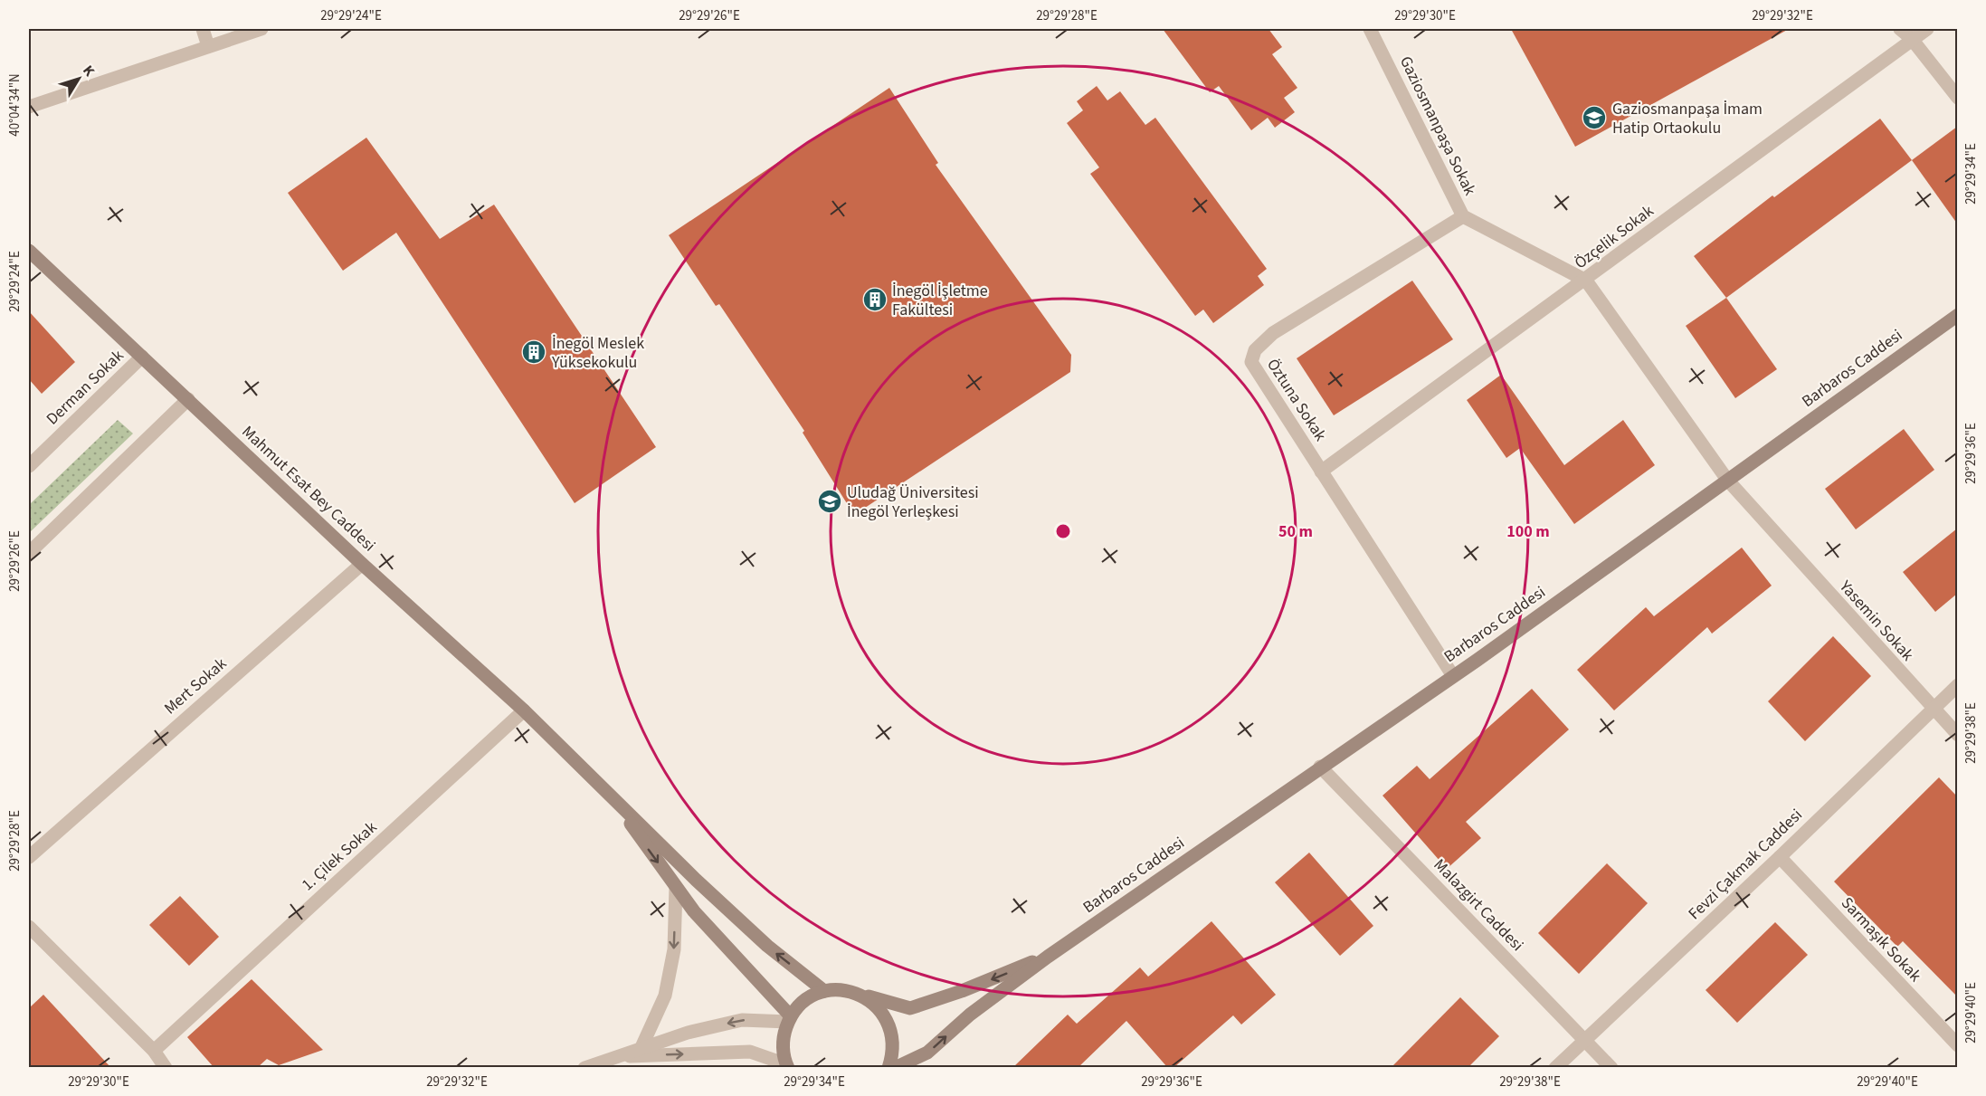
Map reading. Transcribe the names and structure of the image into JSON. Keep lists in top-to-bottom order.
{
  "streets": {
    "main road": ["Barbaros Caddesi", "Mahmut Esat Bey Caddesi"],
    "street": [
      "Gaziosmanpaşa Sokak",
      "Özçelik Sokak",
      "Derman Sokak",
      "Öztuna Sokak",
      "Yasemin Sokak",
      "Mert Sokak",
      "1. Çilek Sokak",
      "Fevzi Çakmak Caddesi",
      "Malazgirt Caddesi",
      "Sarmaşık Sokak"
    ]
  },
  "crossings": [
    ["Gaziosmanpaşa Sokak", "Özçelik Sokak"],
    ["Gaziosmanpaşa Sokak", "Barbaros Caddesi"],
    ["Gaziosmanpaşa Sokak", "Öztuna Sokak"],
    ["Gaziosmanpaşa Sokak", "Yasemin Sokak"],
    ["Özçelik Sokak", "Öztuna Sokak"],
    ["Barbaros Caddesi", "Öztuna Sokak"],
    ["Barbaros Caddesi", "Yasemin Sokak"],
    ["Barbaros Caddesi", "Malazgirt Caddesi"],
    ["Derman Sokak", "Mahmut Esat Bey Caddesi"],
    ["Mahmut Esat Bey Caddesi", "Mert Sokak"],
    ["Mahmut Esat Bey Caddesi", "1. Çilek Sokak"],
    ["Yasemin Sokak", "Fevzi Çakmak Caddesi"],
    ["Fevzi Çakmak Caddesi", "Malazgirt Caddesi"],
    ["Fevzi Çakmak Caddesi", "Sarmaşık Sokak"]
  ],
  "places": {
    "school or university": ["Gaziosmanpaşa İmam Hatip Ortaokulu", "Uludağ Üniversitesi İnegöl Yerleşkesi"],
    "building": ["İnegöl İşletme Fakültesi", "İnegöl Meslek Yüksekokulu"]
  },
  "north": "top right",
  "coordinates": [
    "29°29'24\"E",
    "29°29'26\"E",
    "29°29'28\"E",
    "29°29'30\"E",
    "29°29'32\"E",
    "40°04'34\"N",
    "29°29'34\"E",
    "29°29'36\"E",
    "29°29'38\"E",
    "29°29'40\"E"
  ],
  "rings": ["50 m", "100 m"]
}
